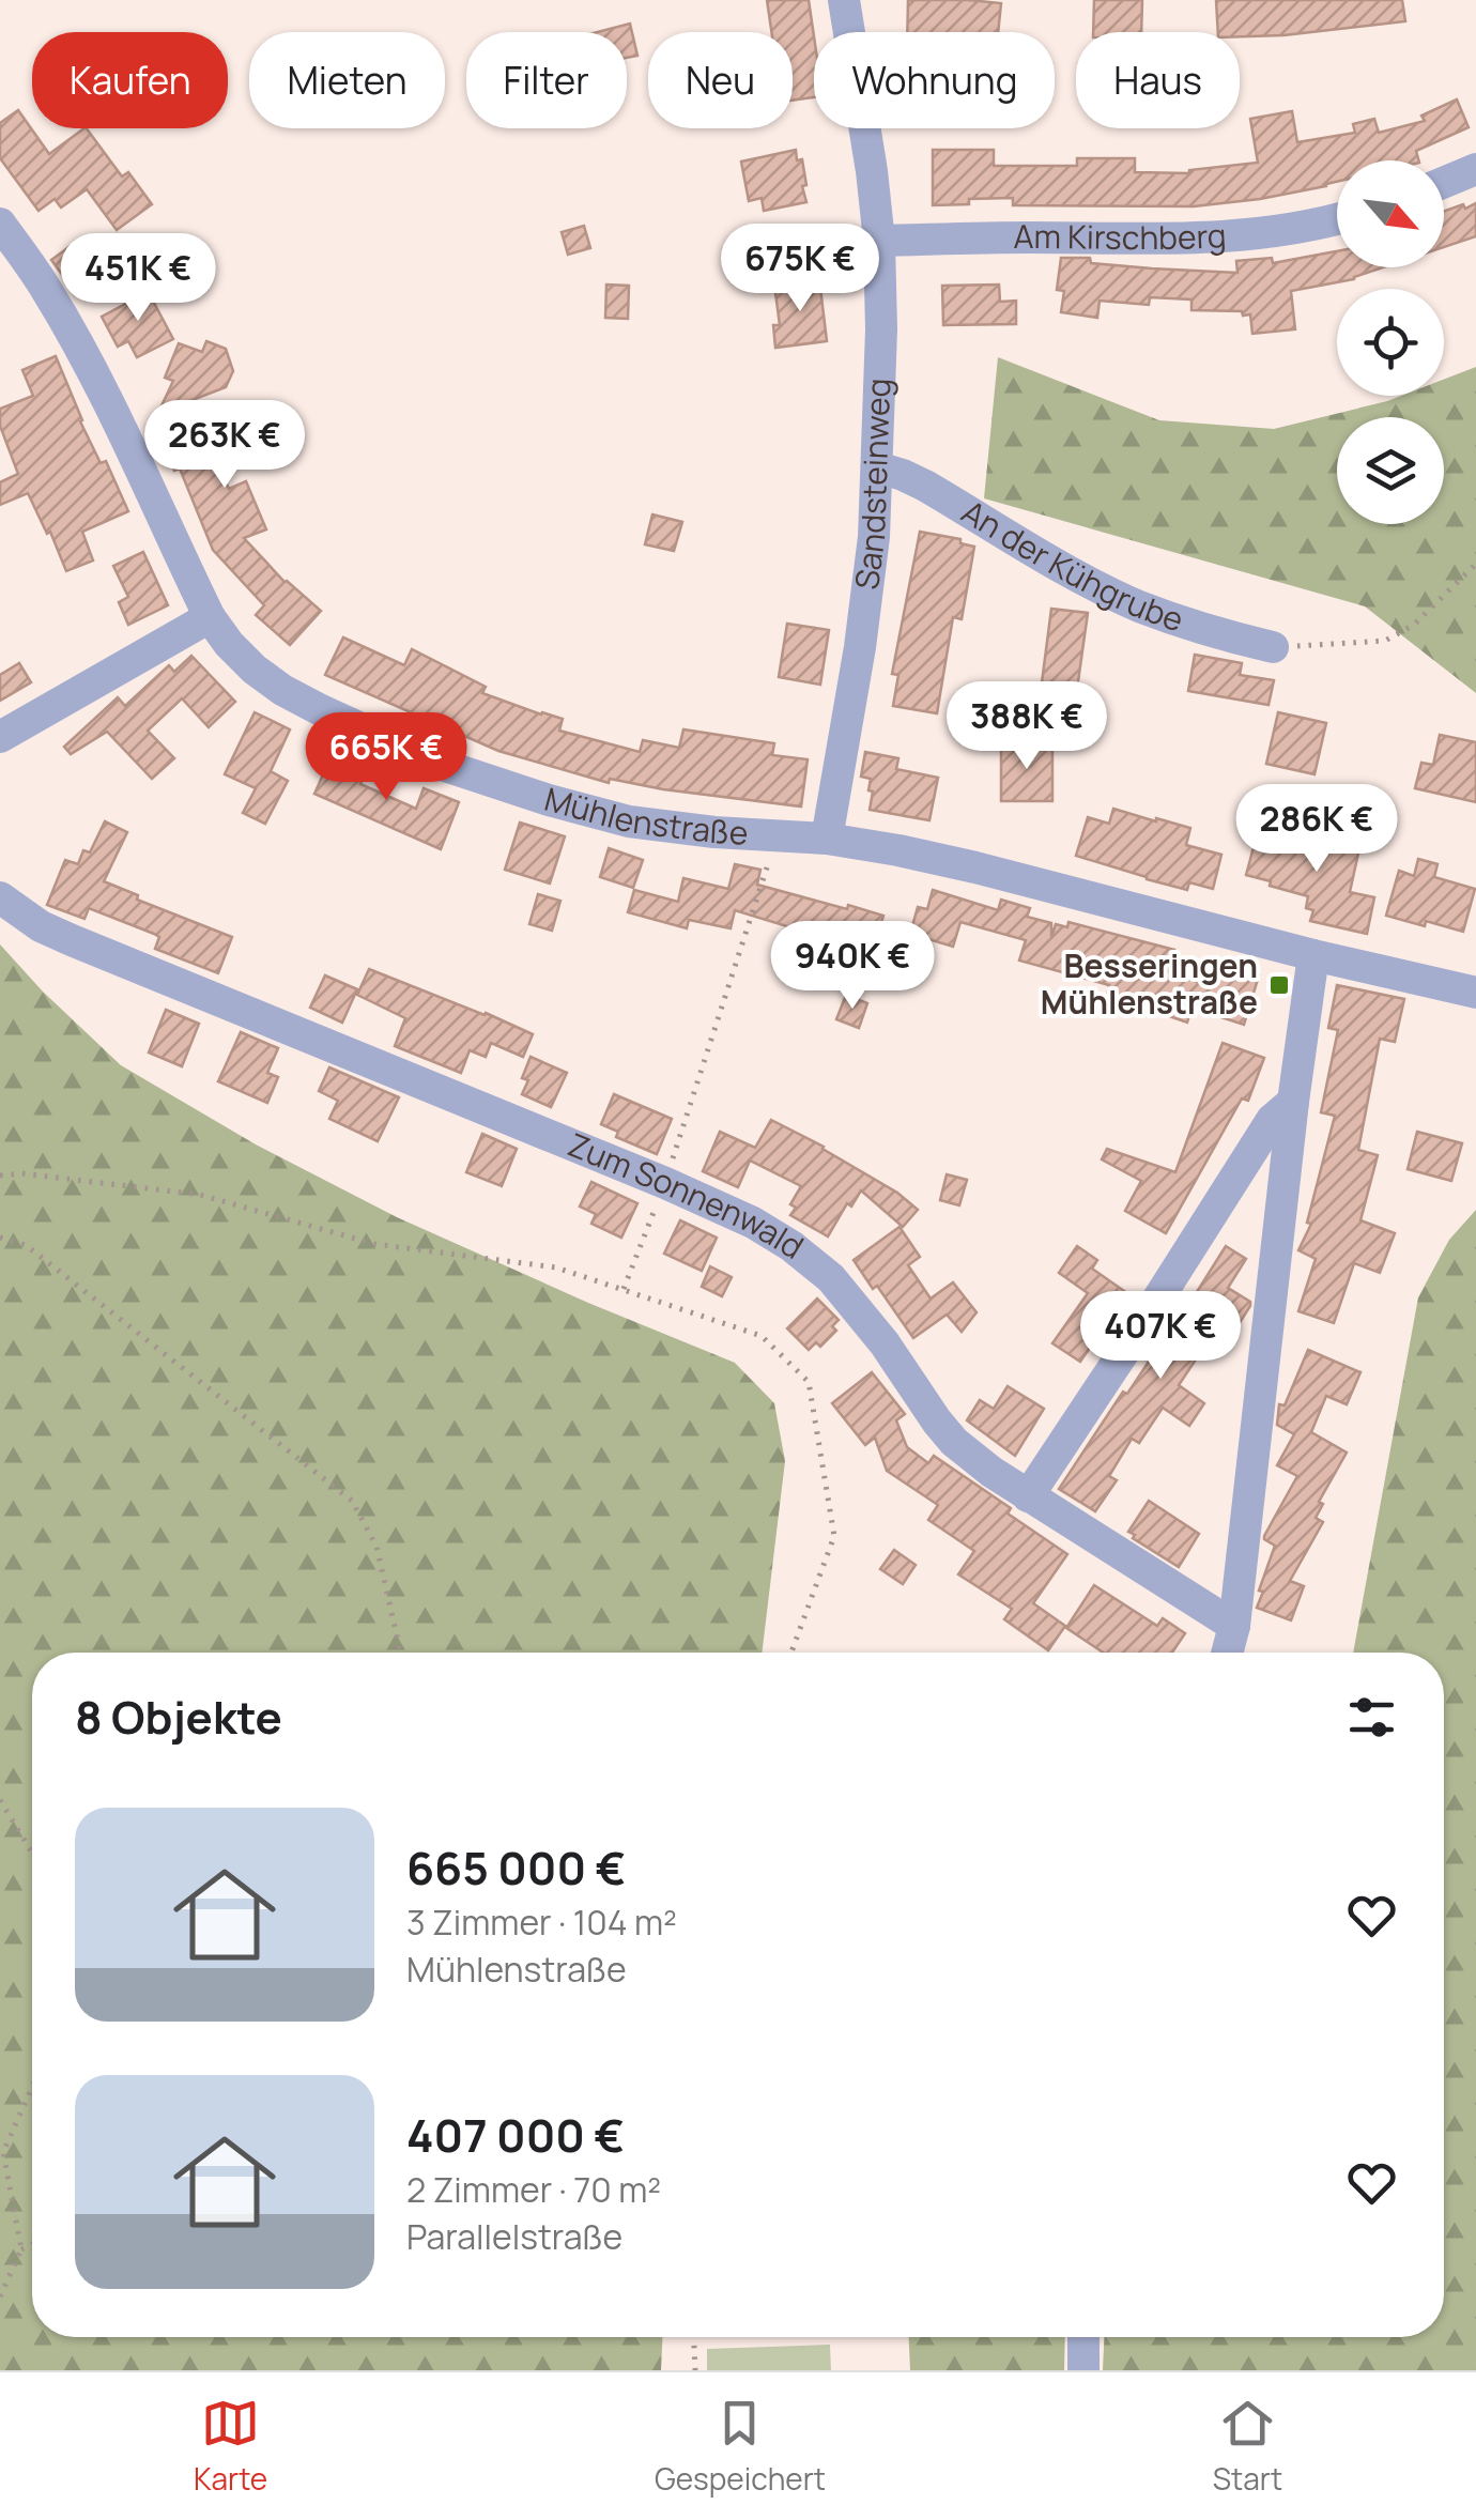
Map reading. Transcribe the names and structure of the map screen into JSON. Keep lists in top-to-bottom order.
{
  "streets": {
    "street": [
      "Am Kirschberg",
      "Sandsteinweg",
      "An der Kühgrube",
      "Mühlenstraße",
      "Zum Sonnenwald"
    ]
  },
  "crossings": [
    ["Am Kirschberg", "Sandsteinweg"],
    ["Sandsteinweg", "An der Kühgrube"],
    ["Sandsteinweg", "Mühlenstraße"]
  ],
  "places": {
    "transit": ["Besseringen Mühlenstraße"]
  },
  "north": "bottom right",
  "page": {
    "chip": [
      "Kaufen",
      "Mieten",
      "Filter",
      "Neu",
      "Wohnung",
      "Haus"
    ],
    "price": [
      "675K €",
      "451K €",
      "263K €",
      "388K €",
      "665K €",
      "286K €",
      "940K €",
      "407K €"
    ],
    "heading": "8 Objekte",
    "list": [
      {
        "name": "665 000 €",
        "note": "3 Zimmer · 104 m² · Mühlenstraße"
      },
      {
        "name": "407 000 €",
        "note": "2 Zimmer · 70 m² · Parallelstraße"
      }
    ],
    "tabs": ["Karte", "Gespeichert", "Start"]
  }
}
